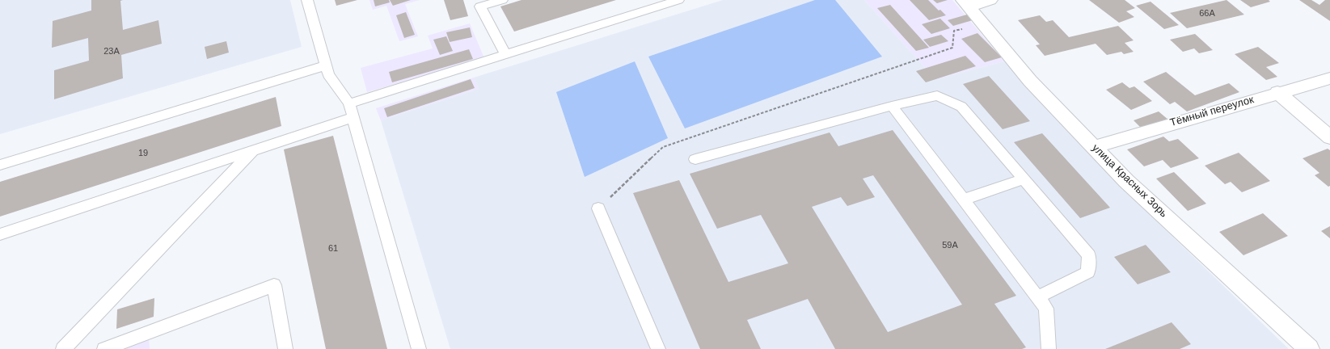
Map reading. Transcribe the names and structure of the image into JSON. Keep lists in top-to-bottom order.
{
  "streets": {
    "street": ["Тёмный переулок", "улица Красных Зорь"]
  },
  "crossings": [
    ["Тёмный переулок", "улица Красных Зорь"]
  ],
  "house_numbers": [
    "66А",
    "23А",
    "19",
    "59А",
    "61"
  ]
}
